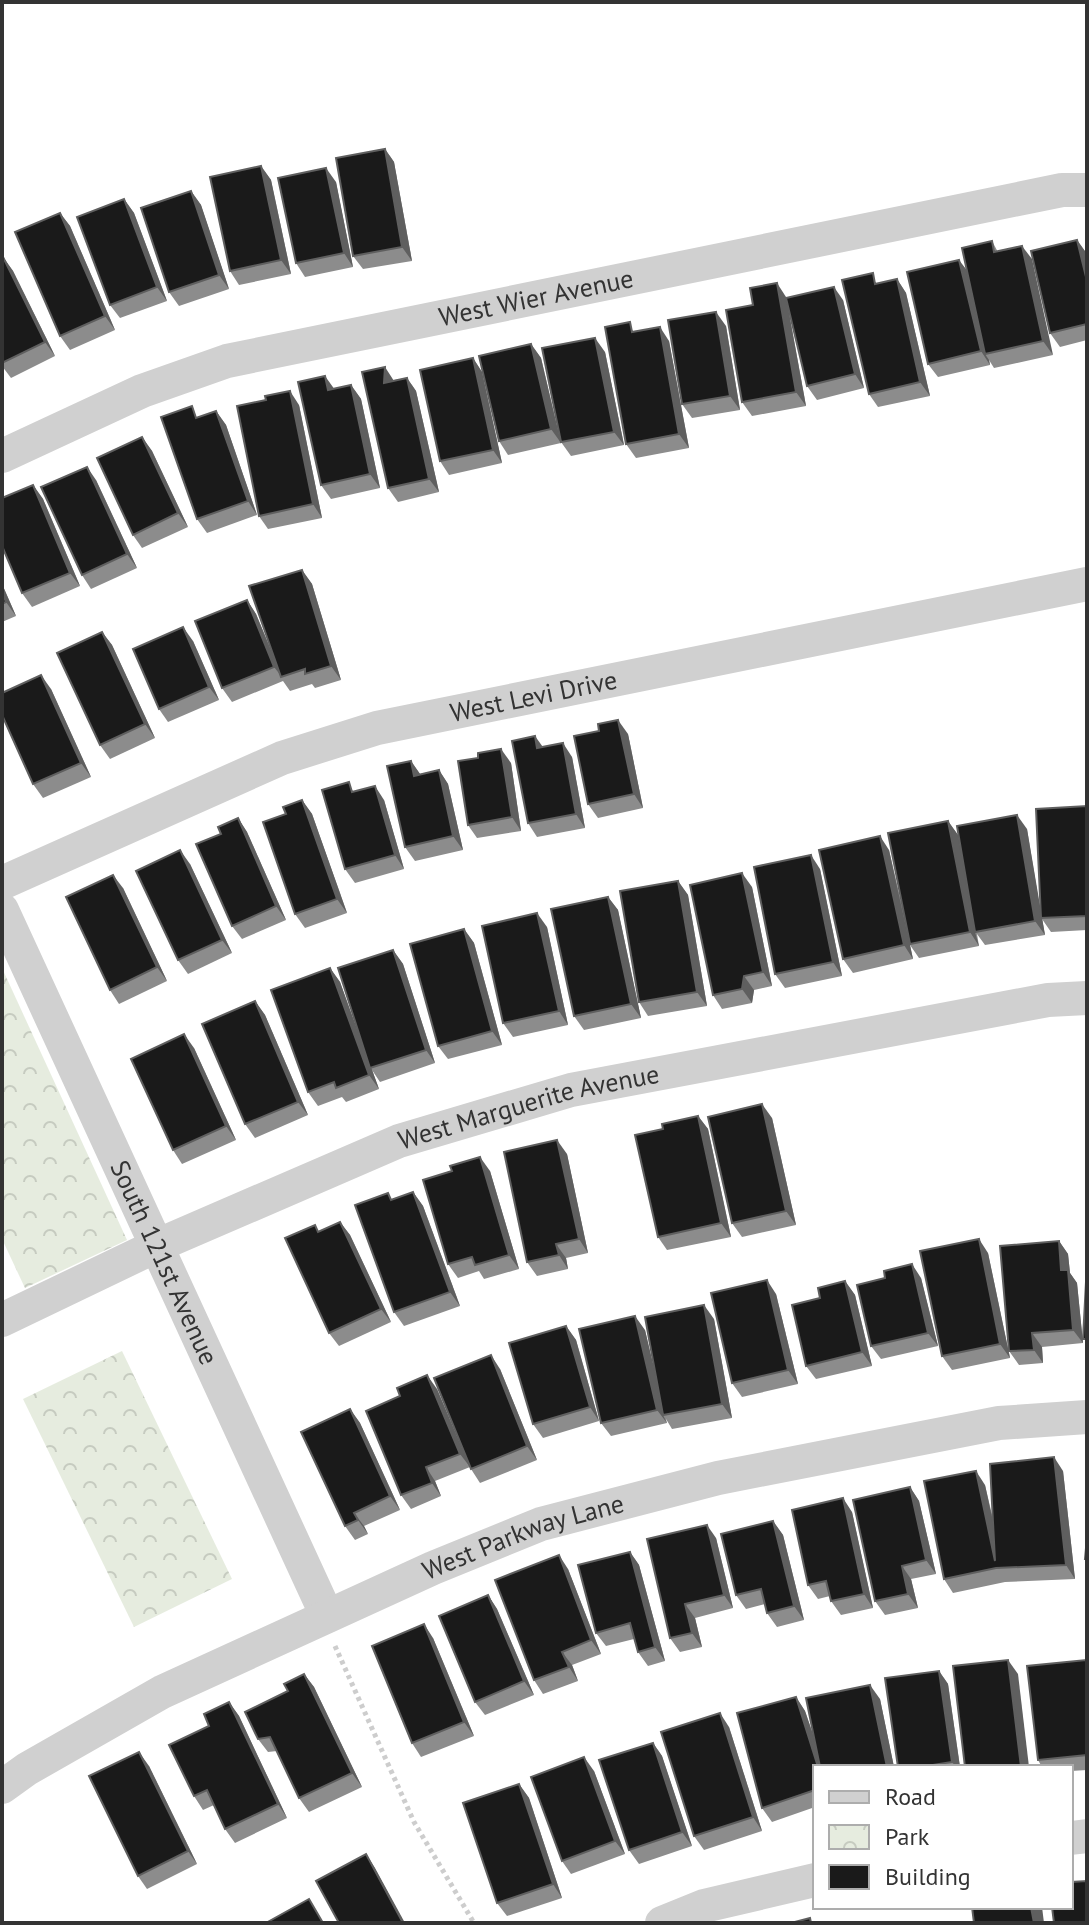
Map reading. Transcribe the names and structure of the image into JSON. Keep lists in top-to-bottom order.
{
  "streets": {
    "street": [
      "West Wier Avenue",
      "West Levi Drive",
      "West Marguerite Avenue",
      "South 121st Avenue",
      "West Parkway Lane"
    ]
  },
  "crossings": [
    ["West Marguerite Avenue", "South 121st Avenue"],
    ["South 121st Avenue", "West Parkway Lane"]
  ],
  "legend": ["Road", "Park", "Building"]
}
